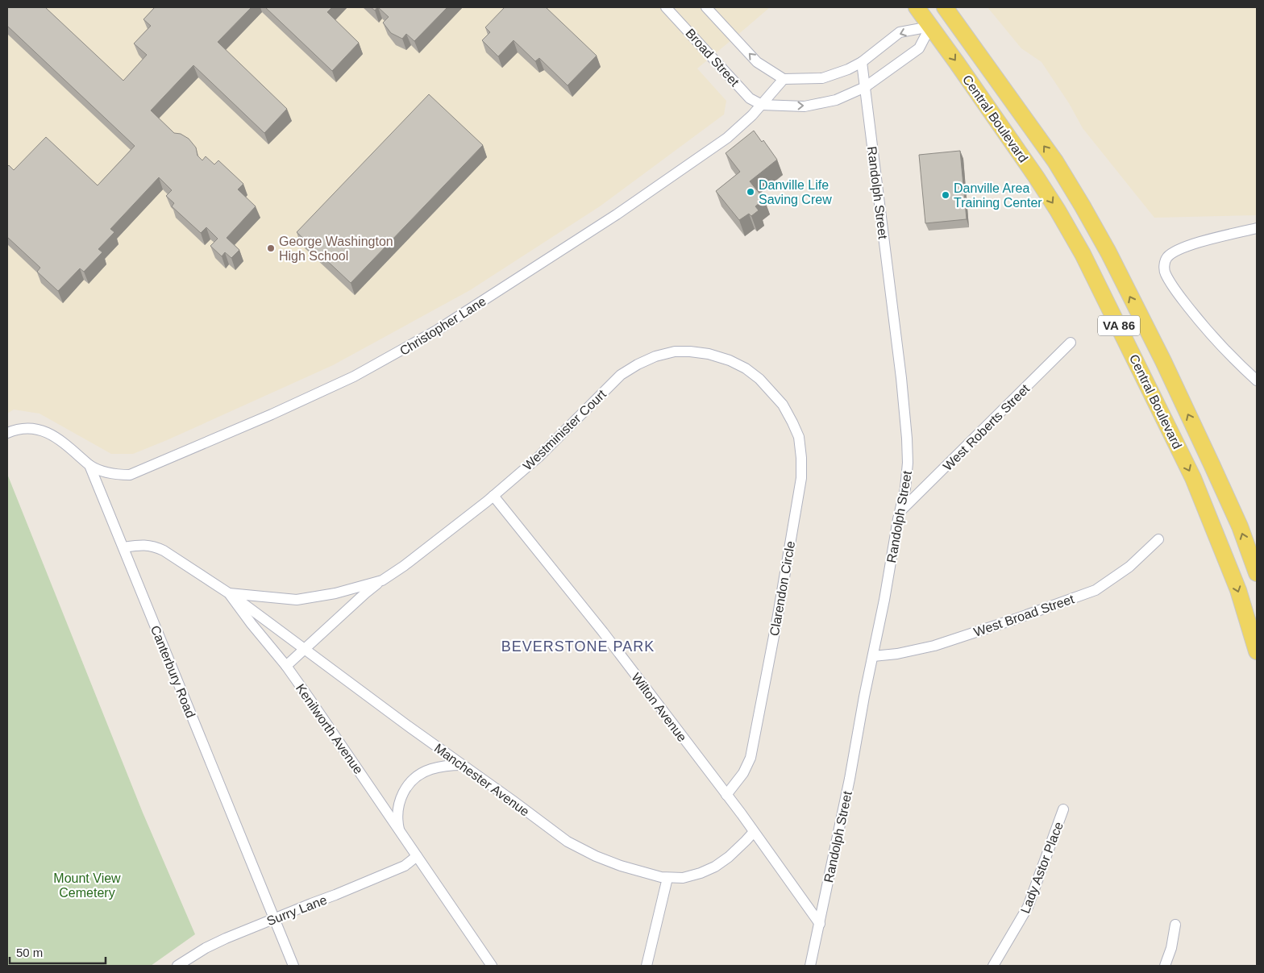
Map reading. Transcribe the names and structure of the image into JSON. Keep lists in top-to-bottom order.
{
  "streets": {
    "main road": ["Central Boulevard", "VA 86"],
    "street": [
      "Broad Street",
      "Randolph Street",
      "Christopher Lane",
      "West Roberts Street",
      "Westminister Court",
      "Clarendon Circle",
      "West Broad Street",
      "Canterbury Road",
      "Wilton Avenue",
      "Kenilworth Avenue",
      "Manchester Avenue",
      "Lady Astor Place",
      "Surry Lane"
    ]
  },
  "crossings": [
    ["Broad Street", "Christopher Lane"],
    ["Randolph Street", "West Roberts Street"],
    ["Randolph Street", "West Broad Street"],
    ["Randolph Street", "Wilton Avenue"],
    ["Christopher Lane", "Canterbury Road"],
    ["Westminister Court", "Clarendon Circle"],
    ["Westminister Court", "Wilton Avenue"],
    ["Westminister Court", "Kenilworth Avenue"],
    ["Westminister Court", "Manchester Avenue"],
    ["Clarendon Circle", "Wilton Avenue"],
    ["Canterbury Road", "Kenilworth Avenue"],
    ["Canterbury Road", "Surry Lane"],
    ["Wilton Avenue", "Manchester Avenue"],
    ["Kenilworth Avenue", "Manchester Avenue"],
    ["Kenilworth Avenue", "Surry Lane"]
  ],
  "districts": ["BEVERSTONE PARK"],
  "parks": ["Mount View Cemetery"],
  "places": ["Danville Life Saving Crew", "Danville Area Training Center", "George Washington High School"],
  "scale_bar": "50 m"
}
